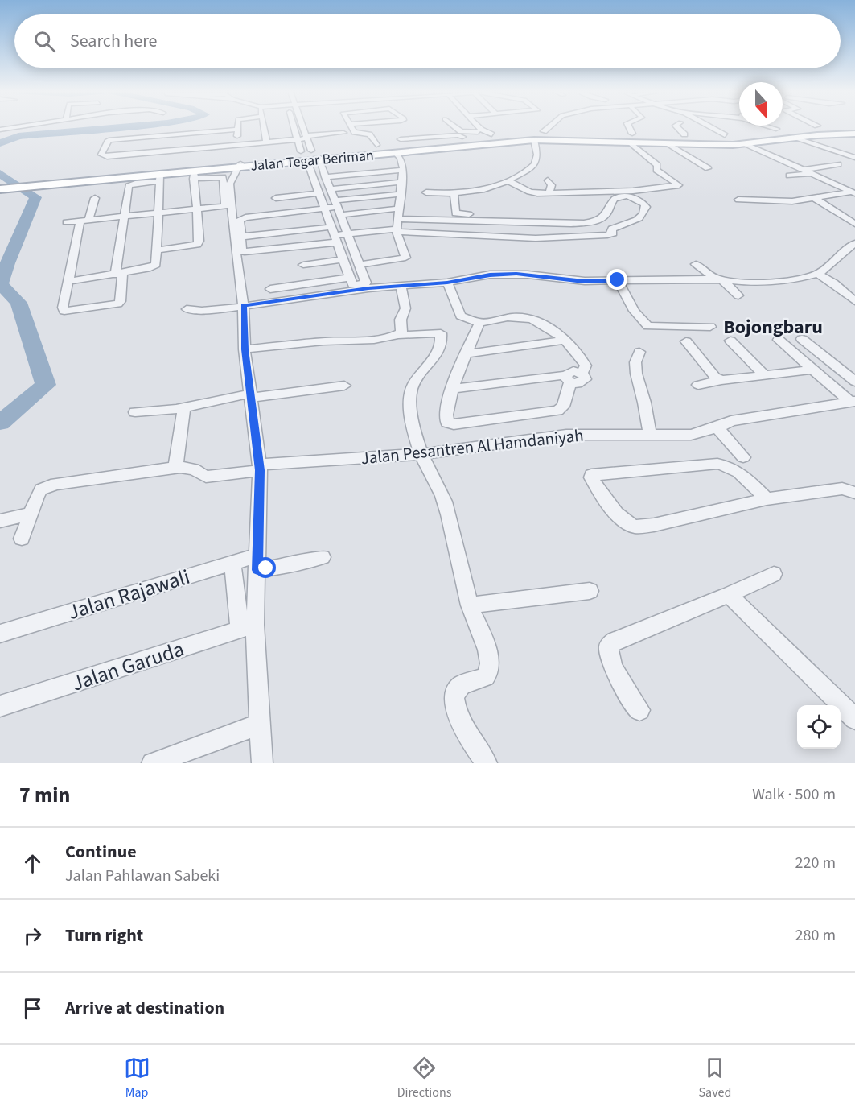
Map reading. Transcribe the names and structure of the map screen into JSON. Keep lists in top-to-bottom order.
{
  "streets": {
    "main road": ["Jalan Tegar Beriman"],
    "street": ["Jalan Pesantren Al Hamdaniyah", "Jalan Rajawali", "Jalan Garuda"]
  },
  "districts": ["Bojongbaru"],
  "north": "bottom",
  "page": {
    "search": "Search here",
    "heading": ["7 min", "Walk · 500 m"],
    "list": [
      ["Continue", "Jalan Pahlawan Sabeki", "220 m"],
      ["Turn right", "280 m"],
      "Arrive at destination"
    ],
    "nav": ["Map", "Directions", "Saved"]
  }
}
